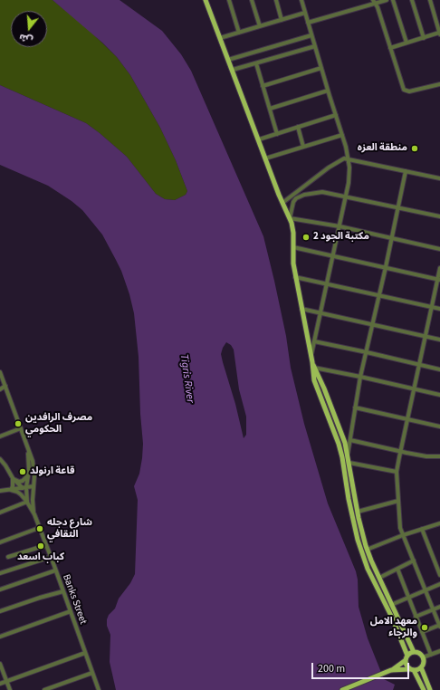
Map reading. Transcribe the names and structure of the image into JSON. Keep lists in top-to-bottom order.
{
  "streets": {
    "street": ["Banks Street"]
  },
  "water": ["Tigris River"],
  "places": [
    "منطقة العزه",
    "مكتبة الجود 2",
    "مصرف الرافدين الحكومي",
    "قاعة ارنولد",
    "شارع دجله الثقافي",
    "كباب اسعد",
    "معهد الامل والرجاء"
  ],
  "scale_bar": "200 m",
  "north": "bottom"
}
